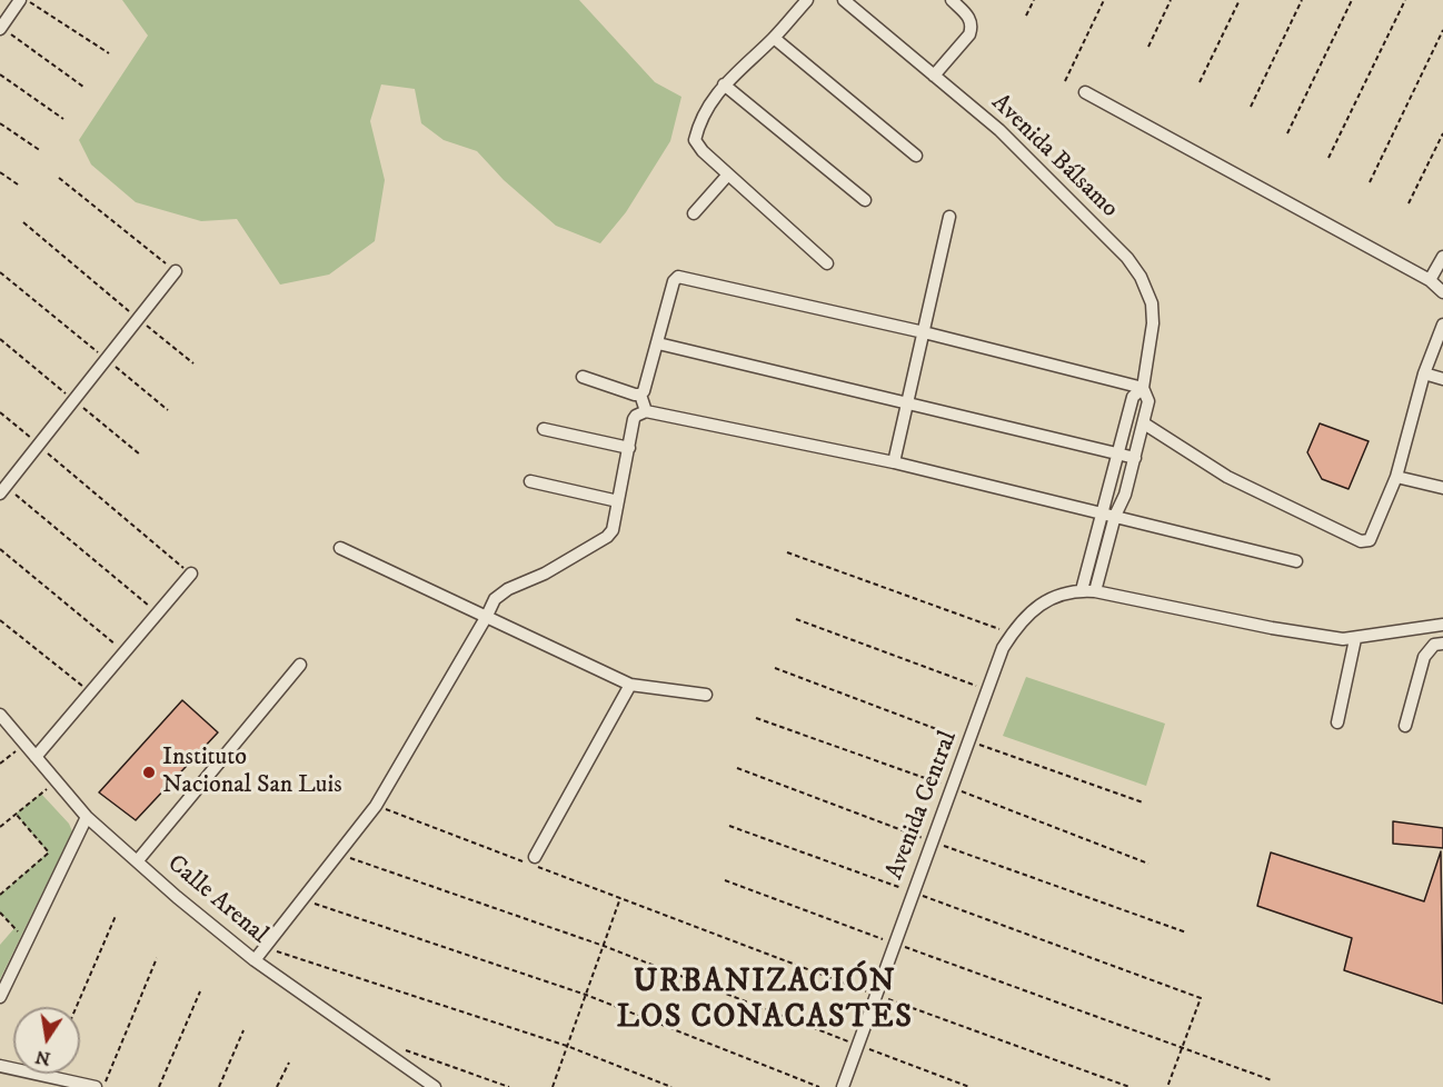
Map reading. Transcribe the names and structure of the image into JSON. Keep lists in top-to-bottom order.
{
  "streets": {
    "street": ["Avenida Bálsamo", "Avenida Central", "Calle Arenal"]
  },
  "crossings": [
    ["Avenida Bálsamo", "Avenida Central"]
  ],
  "districts": ["URBANIZACIÓN LOS CONACASTES"],
  "places": ["Instituto Nacional San Luis"],
  "north": "bottom"
}
